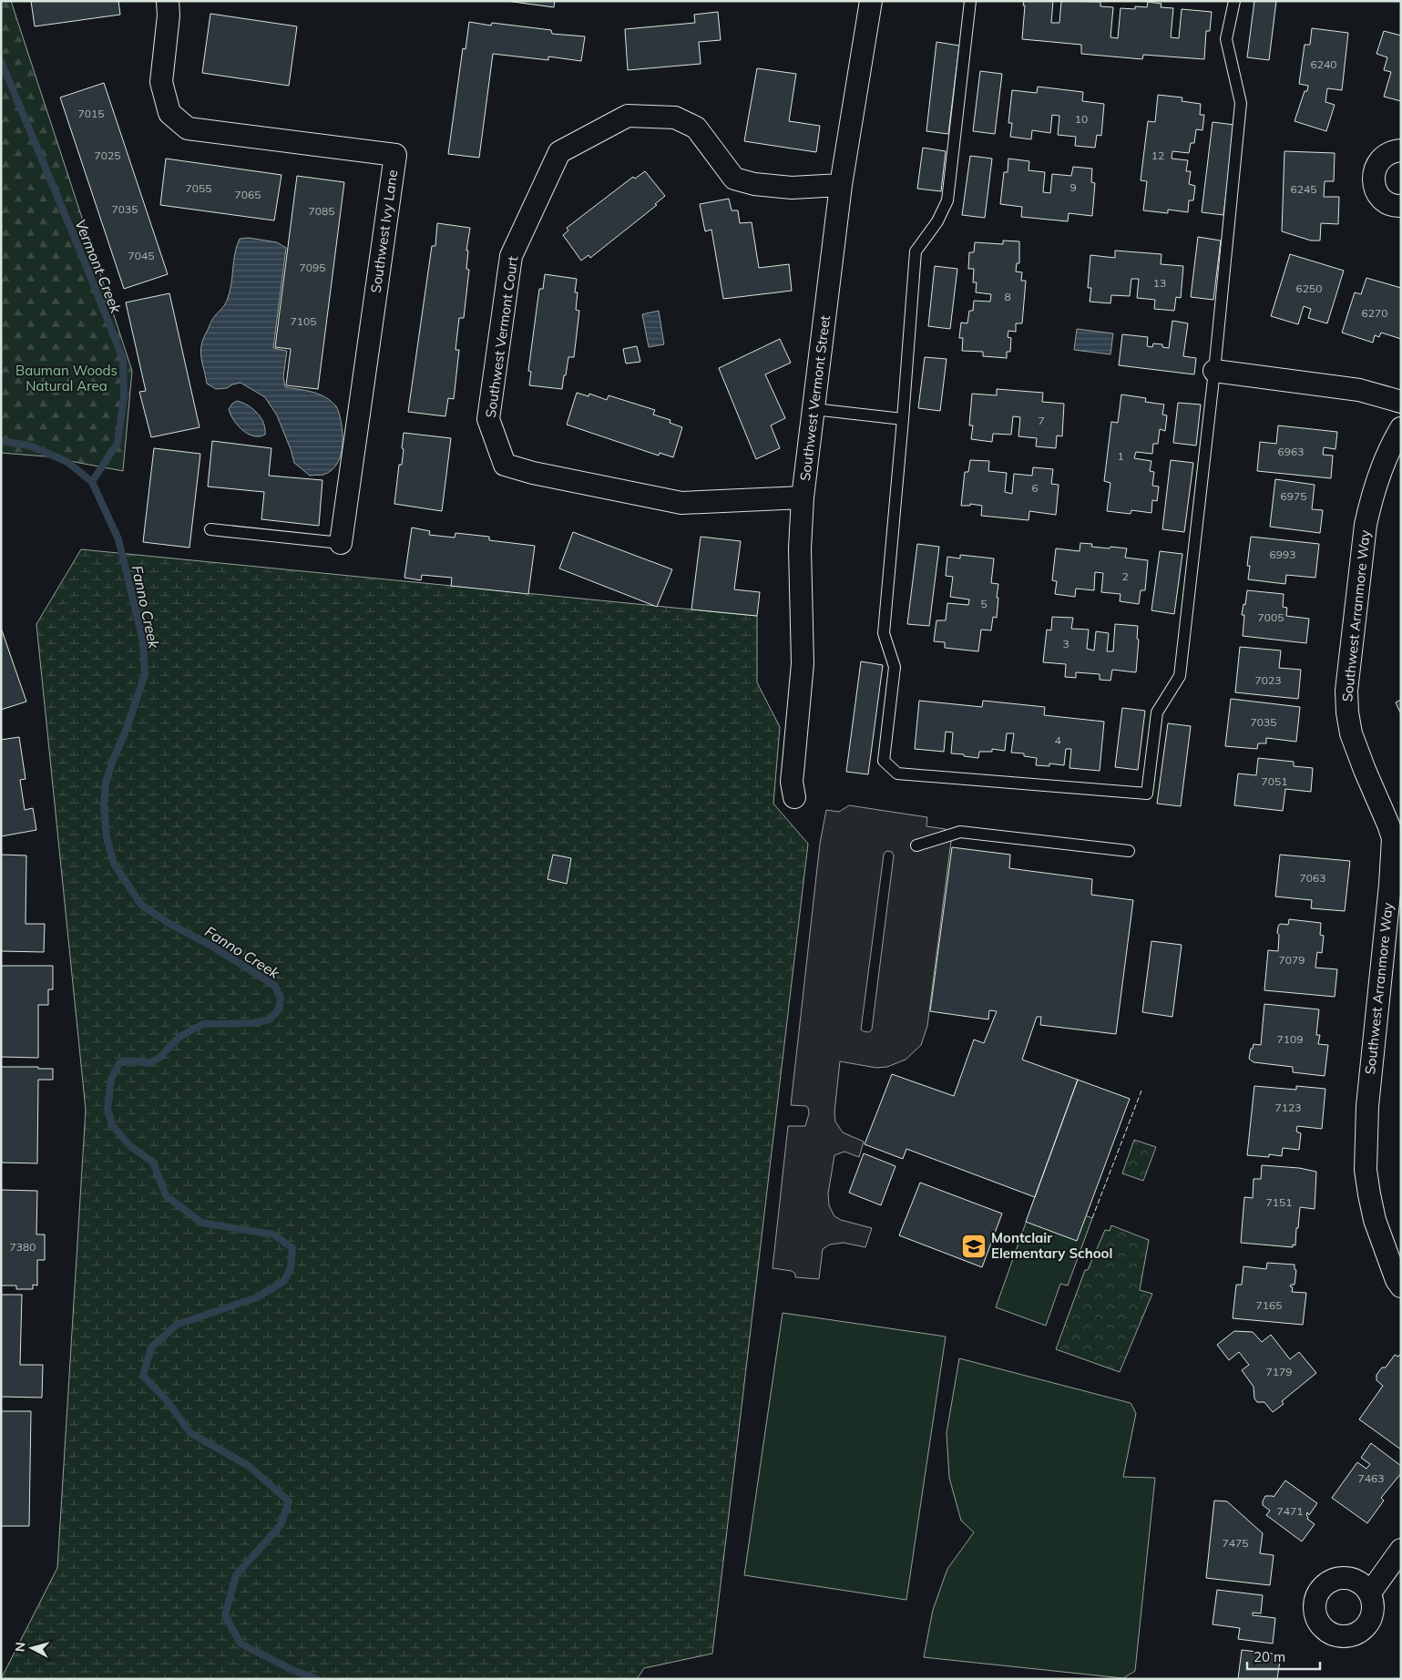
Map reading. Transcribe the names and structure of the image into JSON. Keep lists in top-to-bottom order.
{
  "streets": {
    "street": [
      "Southwest Ivy Lane",
      "Southwest Vermont Court",
      "Southwest Vermont Street",
      "Southwest Arranmore Way"
    ]
  },
  "crossings": [
    ["Southwest Vermont Court", "Southwest Vermont Street"]
  ],
  "water": ["Vermont Creek", "Fanno Creek"],
  "parks": ["Bauman Woods Natural Area"],
  "places": {
    "school or university": ["Montclair Elementary School"]
  },
  "house_numbers": [
    "6240",
    "7015",
    "10",
    "7025",
    "12",
    "9",
    "7055",
    "6245",
    "7065",
    "7035",
    "7085",
    "7045",
    "7095",
    "13",
    "6250",
    "8",
    "6270",
    "7105",
    "7",
    "6963",
    "1",
    "6",
    "6975",
    "6993",
    "2",
    "5",
    "7005",
    "3",
    "7023",
    "7035",
    "4",
    "7051",
    "7063",
    "7079",
    "7109",
    "7123",
    "7151",
    "7380",
    "7165",
    "7179",
    "7463",
    "7471",
    "7475"
  ],
  "scale_bar": "20 m",
  "north": "left"
}
